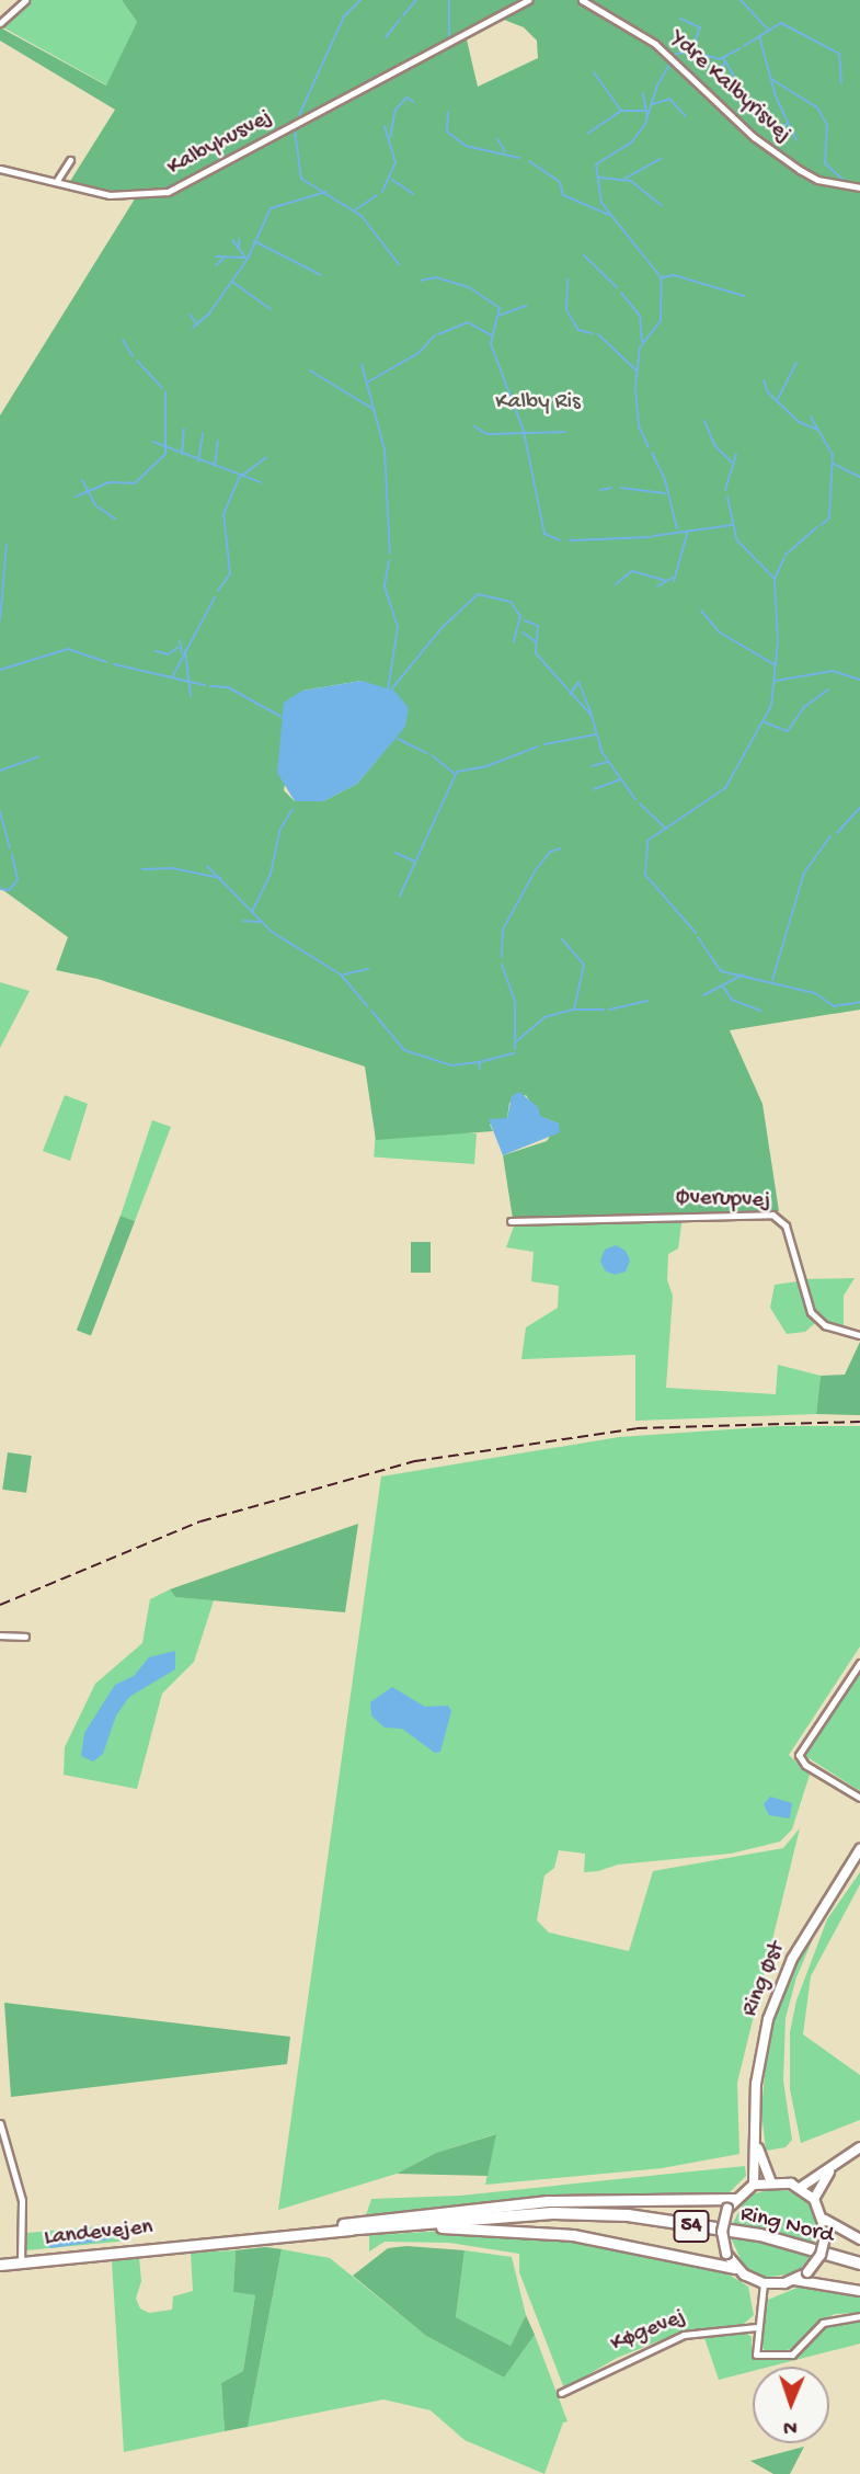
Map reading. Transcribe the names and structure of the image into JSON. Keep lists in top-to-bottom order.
{
  "streets": {
    "highway": ["54", "Ring Nord"],
    "main road": ["Ring Øst", "Landevejen"],
    "street": [
      "Ydre Kalbyrisvej",
      "Kalbyhusvej",
      "Øverupvej",
      "Køgevej"
    ]
  },
  "crossings": [
    ["54", "Ring Nord"],
    ["54", "Landevejen"]
  ],
  "parks": ["Kalby Ris"],
  "north": "bottom"
}
